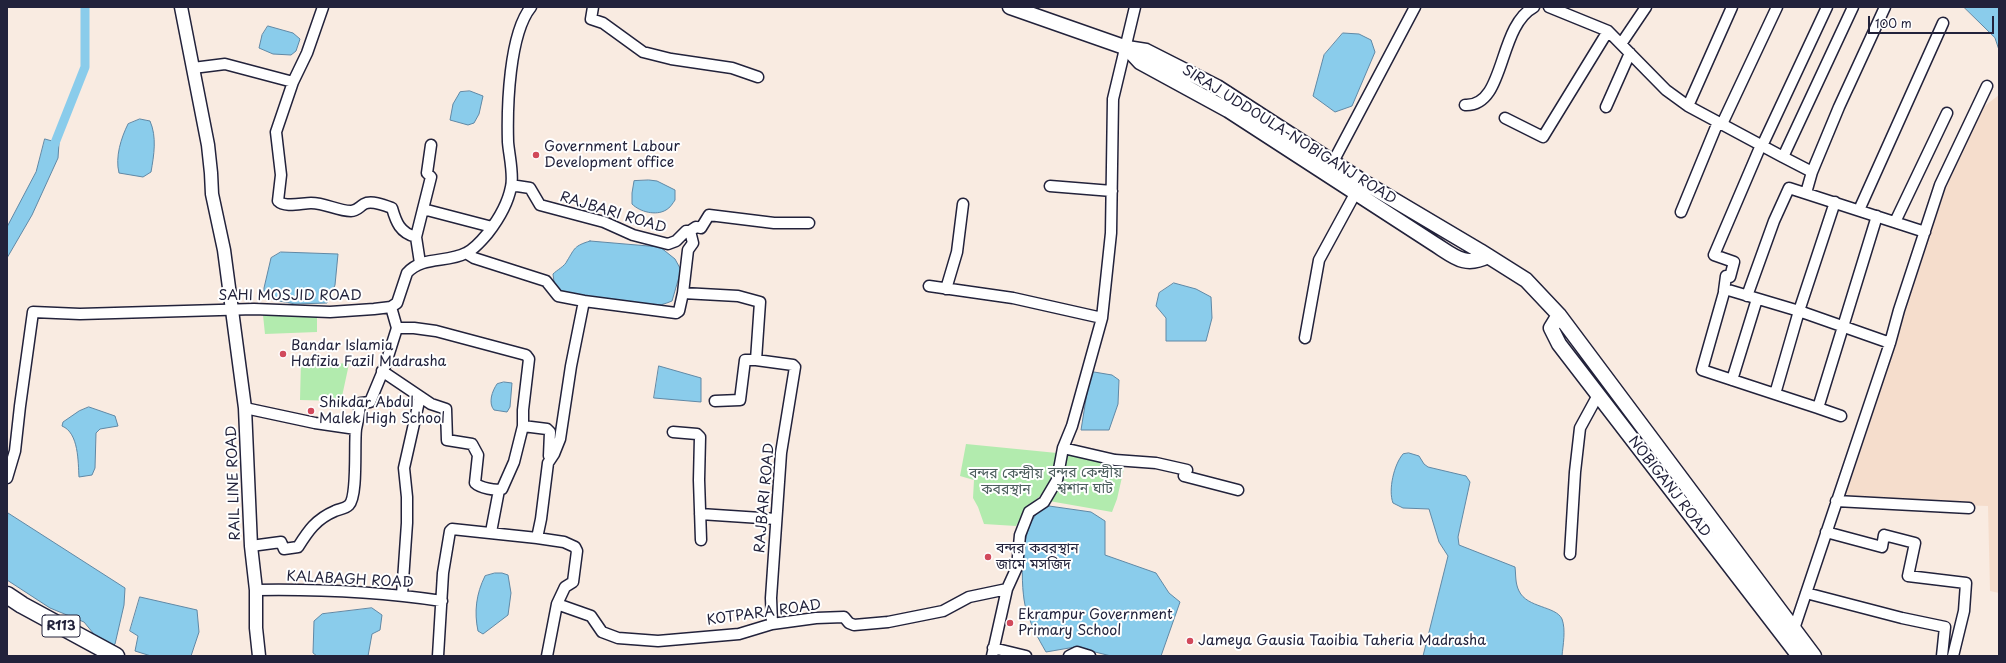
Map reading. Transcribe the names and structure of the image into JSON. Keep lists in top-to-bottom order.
{
  "streets": {
    "main road": ["SIRAJ UDDOULA-NOBIGANJ ROAD", "NOBIGANJ ROAD", "R113"],
    "street": [
      "RAJBARI ROAD",
      "SAHI MOSJID ROAD",
      "RAIL LINE ROAD",
      "KALABAGH ROAD",
      "KOTPARA ROAD"
    ]
  },
  "crossings": [
    ["SIRAJ UDDOULA-NOBIGANJ ROAD", "NOBIGANJ ROAD"],
    ["RAJBARI ROAD", "KOTPARA ROAD"],
    ["SAHI MOSJID ROAD", "RAIL LINE ROAD"],
    ["RAIL LINE ROAD", "KALABAGH ROAD"]
  ],
  "parks": ["বন্দর কেন্দ্রীয় শ্বশান ঘাট", "বন্দর কেন্দ্রীয় কবরস্থান"],
  "places": [
    "Government Labour Development office",
    "Bandar Islamia Hafizia Fazil Madrasha",
    "Shikdar Abdul Malek High School",
    "বন্দর কবরস্থান জামে মসজিদ",
    "Ekrampur Government Primary School",
    "Jameya Gausia Taoibia Taheria Madrasha"
  ],
  "scale_bar": "100 m"
}
